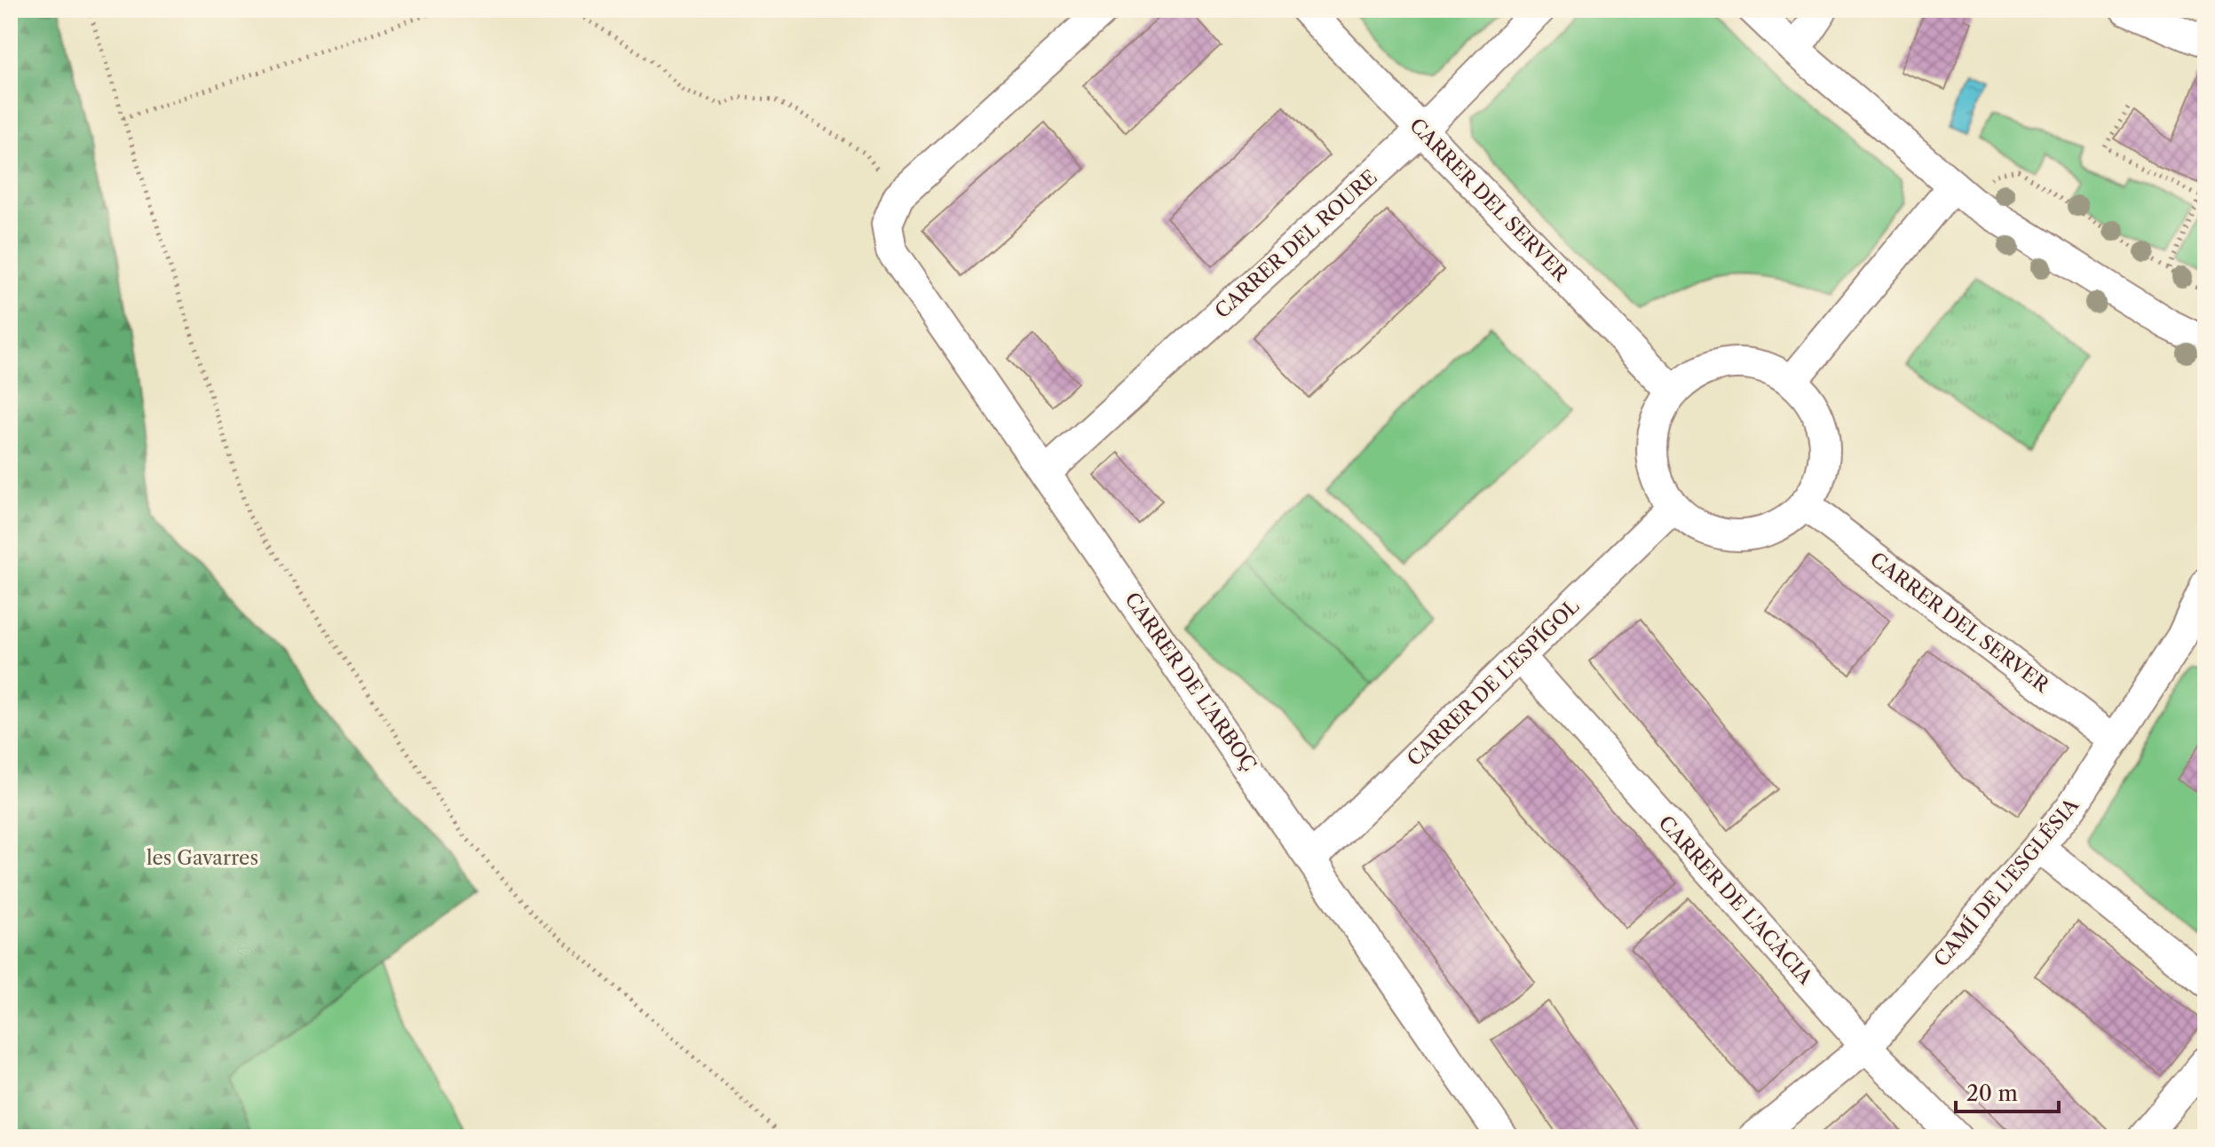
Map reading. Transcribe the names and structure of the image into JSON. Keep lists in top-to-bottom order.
{
  "streets": {
    "street": [
      "CARRER DEL SERVER",
      "CARRER DEL ROURE",
      "CARRER DE L'ARBOÇ",
      "CARRER DE L'ESPÍGOL",
      "CAMÍ DE L'ESGLÉSIA",
      "CARRER DE L'ACÀCIA"
    ]
  },
  "crossings": [
    ["CARRER DEL SERVER", "CARRER DEL ROURE"],
    ["CARRER DEL SERVER", "CARRER DE L'ESPÍGOL"],
    ["CARRER DEL SERVER", "CAMÍ DE L'ESGLÉSIA"],
    ["CARRER DEL ROURE", "CARRER DE L'ARBOÇ"],
    ["CARRER DE L'ARBOÇ", "CARRER DE L'ESPÍGOL"],
    ["CARRER DE L'ESPÍGOL", "CARRER DE L'ACÀCIA"],
    ["CAMÍ DE L'ESGLÉSIA", "CARRER DE L'ACÀCIA"]
  ],
  "parks": ["les Gavarres"],
  "scale_bar": "20 m"
}
